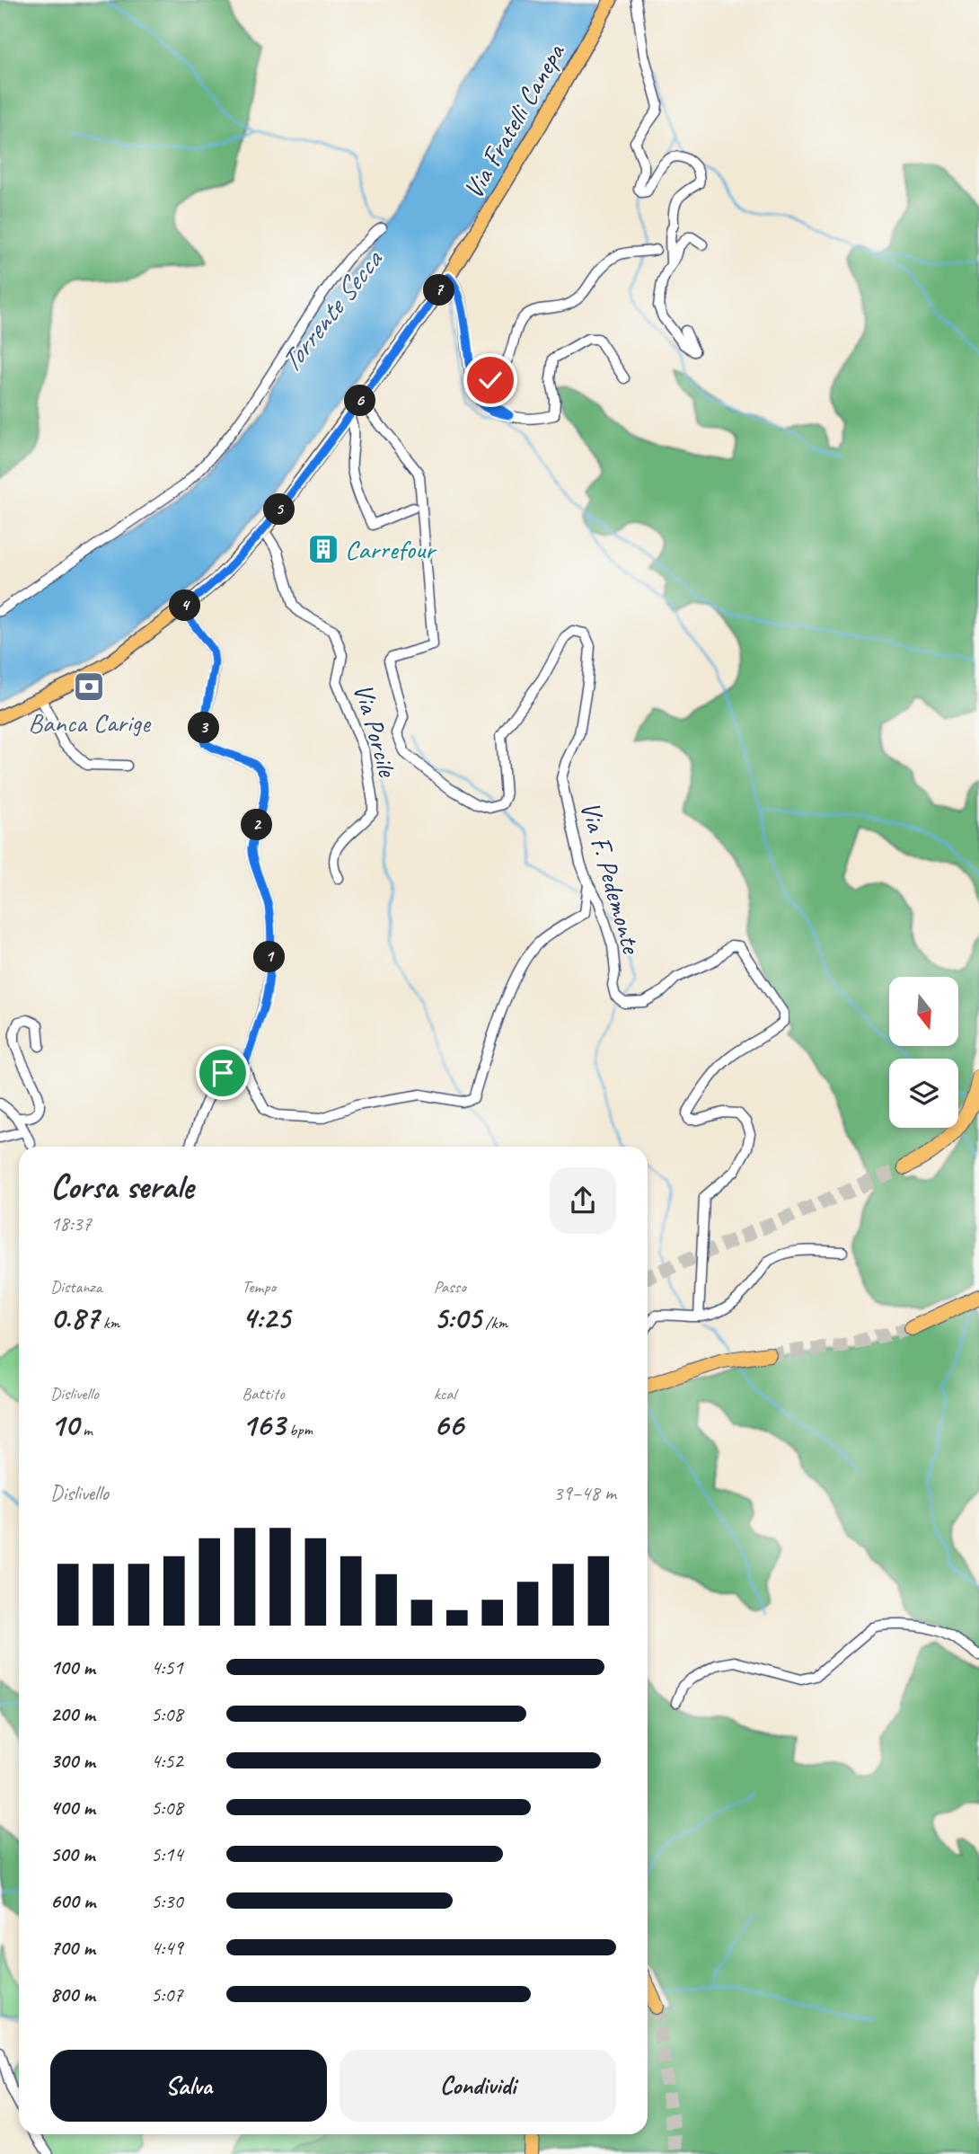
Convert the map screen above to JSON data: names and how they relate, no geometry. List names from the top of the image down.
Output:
{
  "streets": {
    "main road": ["Via Fratelli Canepa"],
    "street": ["Via Porcile", "Via F. Pedemonte"]
  },
  "crossings": [
    ["Via Fratelli Canepa", "Via Porcile"],
    ["Via Fratelli Canepa", "Via F. Pedemonte"]
  ],
  "water": ["Torrente Secca"],
  "places": {
    "building": ["Carrefour"],
    "bank": ["Banca Carige"]
  },
  "north": "bottom",
  "page": {
    "pins": [
      "7",
      "6",
      "5",
      "4",
      "3",
      "2",
      "1"
    ],
    "heading": ["Corsa serale", "18:37"],
    "stats": [
      ["Distanza", "0.87 km"],
      ["Tempo", "4:25"],
      ["Passo", "5:05 /km"],
      ["Dislivello", "10 m"],
      ["Battito", "163 bpm"],
      ["kcal", "66"]
    ],
    "chart": ["Dislivello", "39–48 m"],
    "list": [
      {
        "name": "100 m",
        "note": "4:51"
      },
      {
        "name": "200 m",
        "note": "5:08"
      },
      {
        "name": "300 m",
        "note": "4:52"
      },
      {
        "name": "400 m",
        "note": "5:08"
      },
      {
        "name": "500 m",
        "note": "5:14"
      },
      {
        "name": "600 m",
        "note": "5:30"
      },
      {
        "name": "700 m",
        "note": "4:49"
      },
      {
        "name": "800 m",
        "note": "5:07"
      }
    ],
    "buttons": ["Salva", "Condividi"]
  }
}
